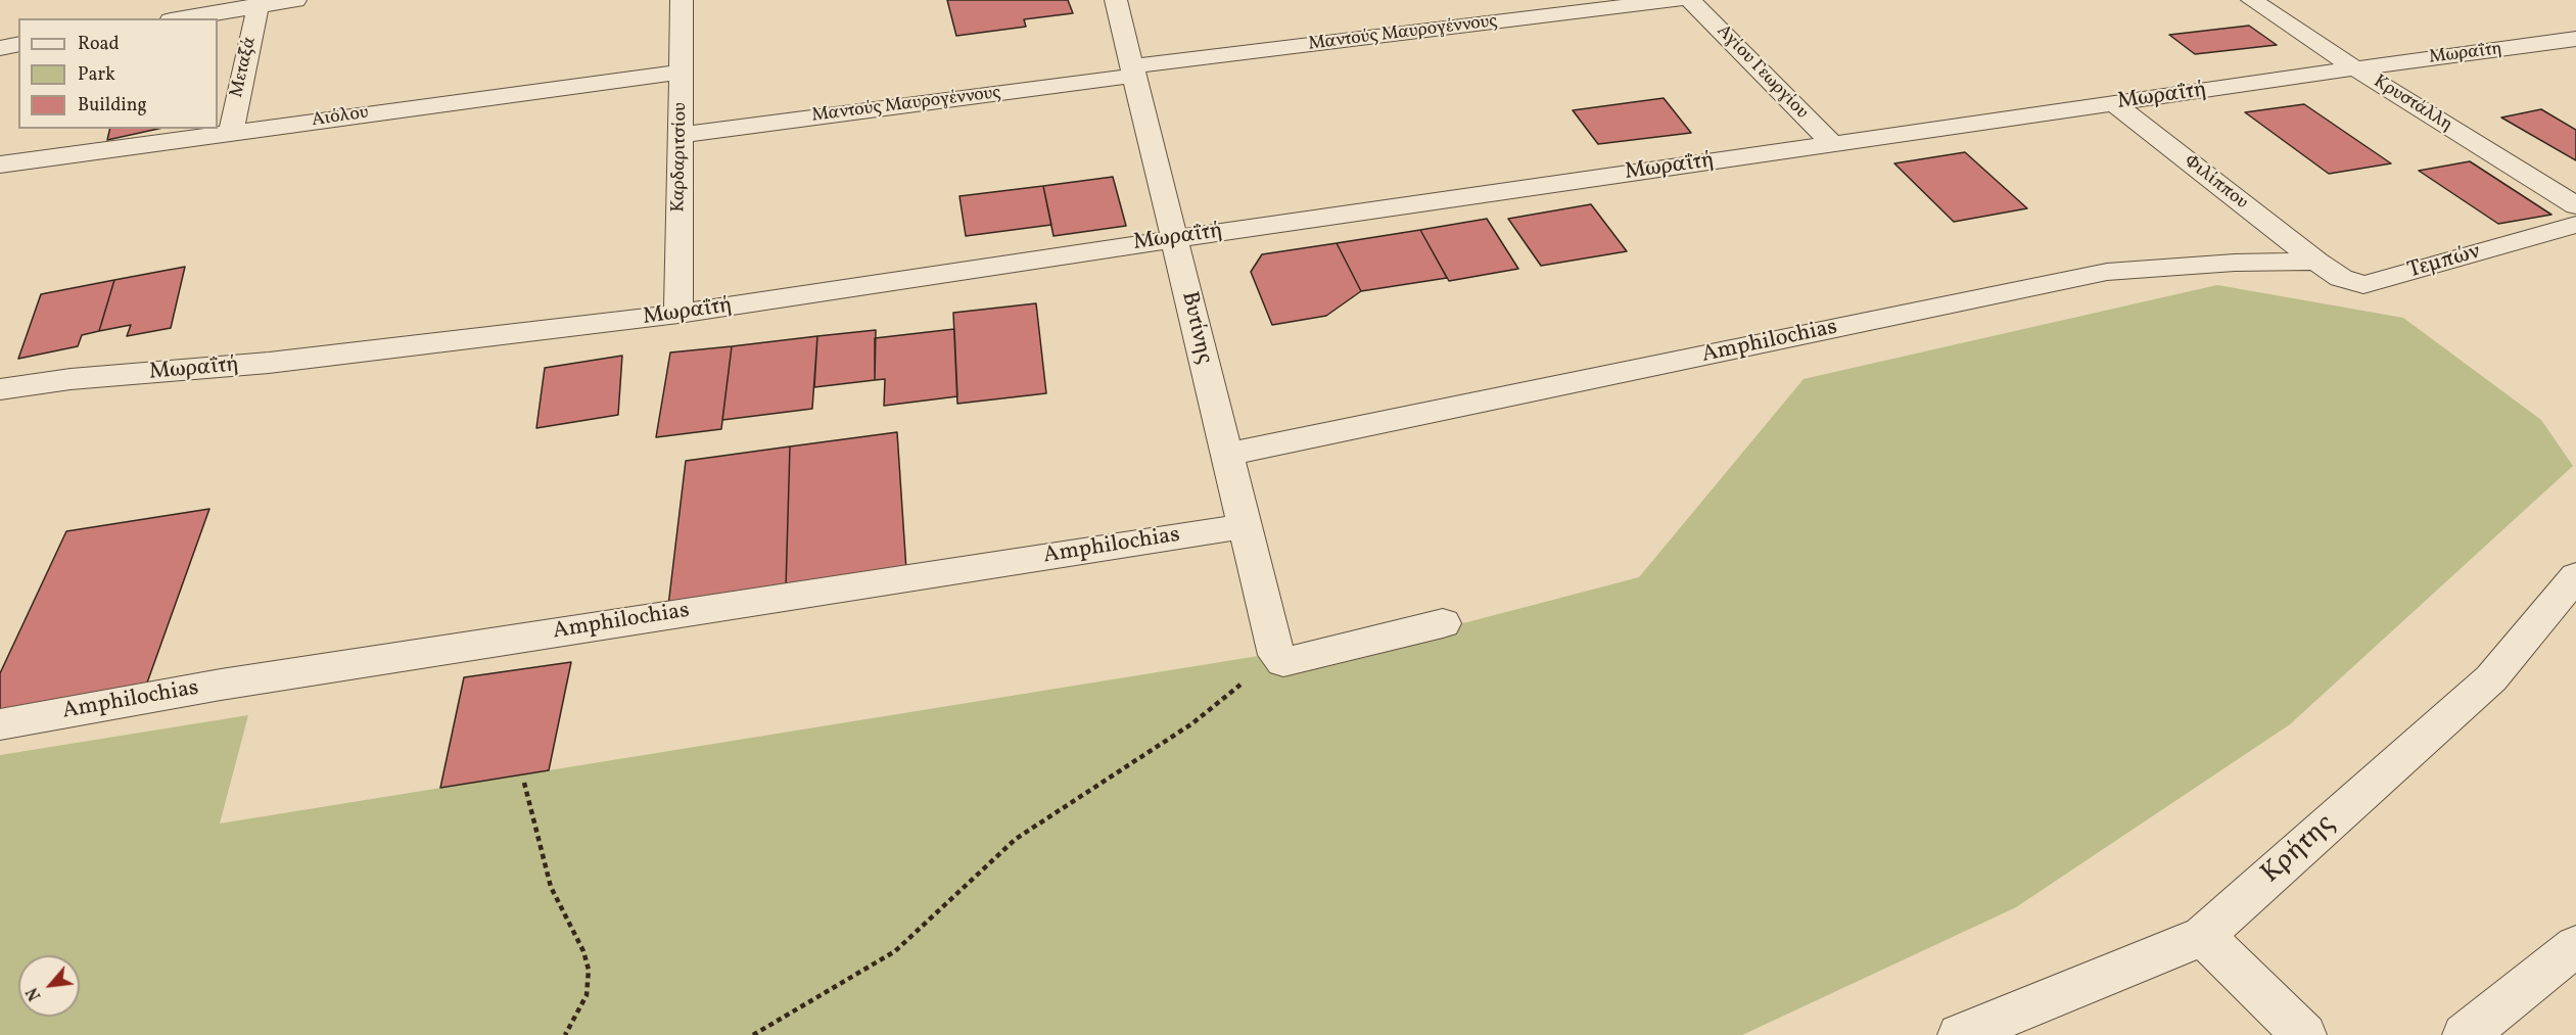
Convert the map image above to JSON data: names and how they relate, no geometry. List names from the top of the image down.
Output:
{
  "streets": {
    "street": [
      "Μαντούς Μαυρογέννους",
      "Μωραΐτη",
      "Μεταξά",
      "Αγίου Γεωργίου",
      "Μωραΐτή",
      "Κρυστάλλη",
      "Αιόλου",
      "Καρδαριτσίου",
      "Φιλίππου",
      "Τεμπών",
      "Βυτίνης",
      "Amphilochias",
      "Κρήτης"
    ]
  },
  "crossings": [
    ["Μαντούς Μαυρογέννους", "Καρδαριτσίου"],
    ["Μαντούς Μαυρογέννους", "Βυτίνης"],
    ["Μωραΐτη", "Μωραΐτή"],
    ["Μωραΐτη", "Κρυστάλλη"],
    ["Μεταξά", "Αιόλου"],
    ["Αγίου Γεωργίου", "Μωραΐτή"],
    ["Μωραΐτή", "Κρυστάλλη"],
    ["Μωραΐτή", "Καρδαριτσίου"],
    ["Μωραΐτή", "Φιλίππου"],
    ["Μωραΐτή", "Βυτίνης"],
    ["Κρυστάλλη", "Τεμπών"],
    ["Αιόλου", "Καρδαριτσίου"],
    ["Φιλίππου", "Τεμπών"],
    ["Φιλίππου", "Amphilochias"],
    ["Τεμπών", "Amphilochias"],
    ["Βυτίνης", "Amphilochias"]
  ],
  "legend": ["Road", "Park", "Building"],
  "north": "bottom left"
}
